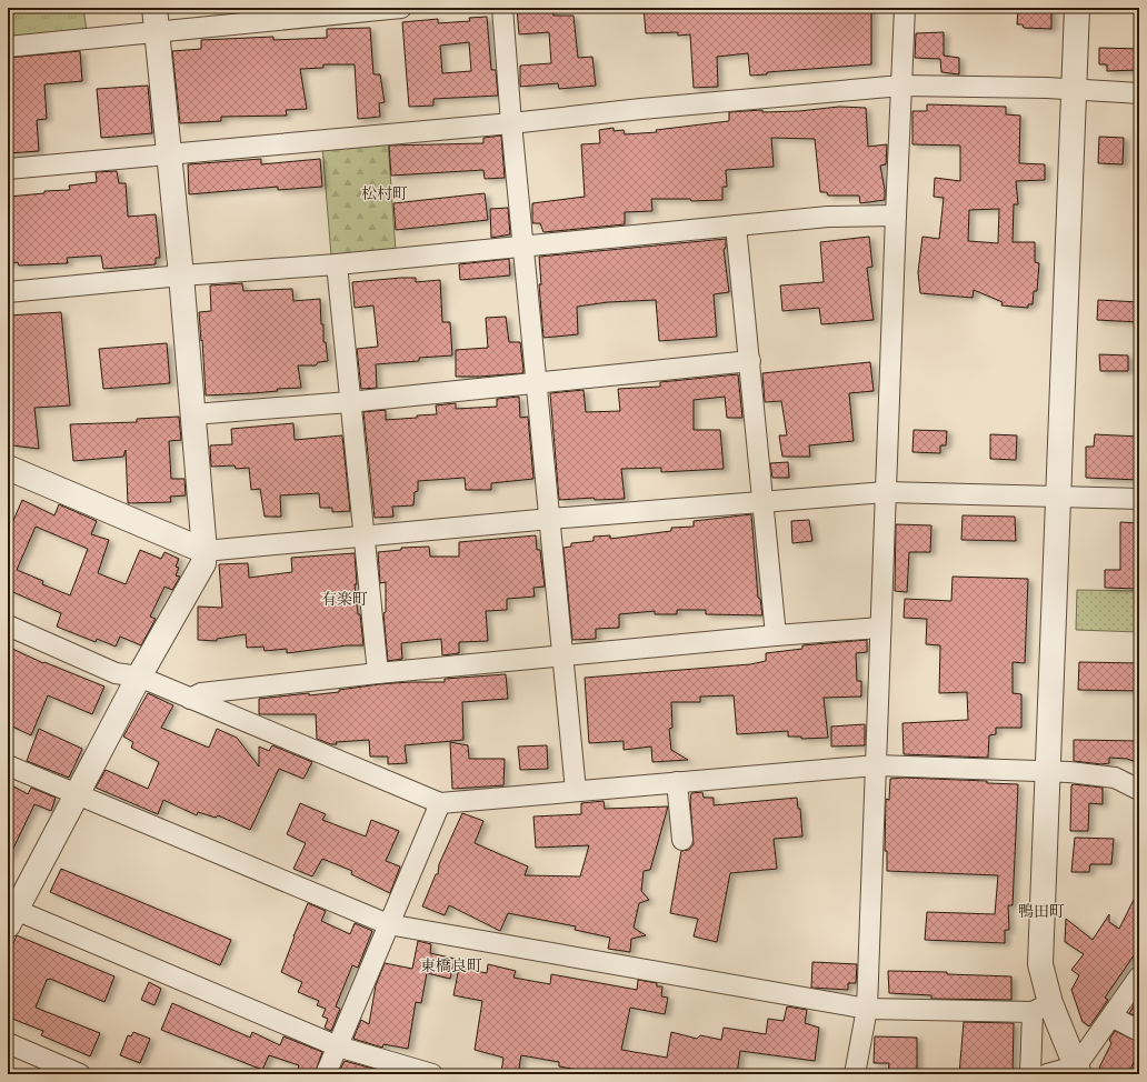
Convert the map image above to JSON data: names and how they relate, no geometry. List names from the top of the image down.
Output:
{
  "districts": [
    "松村町",
    "有楽町",
    "鴨田町",
    "東橋良町"
  ]
}
